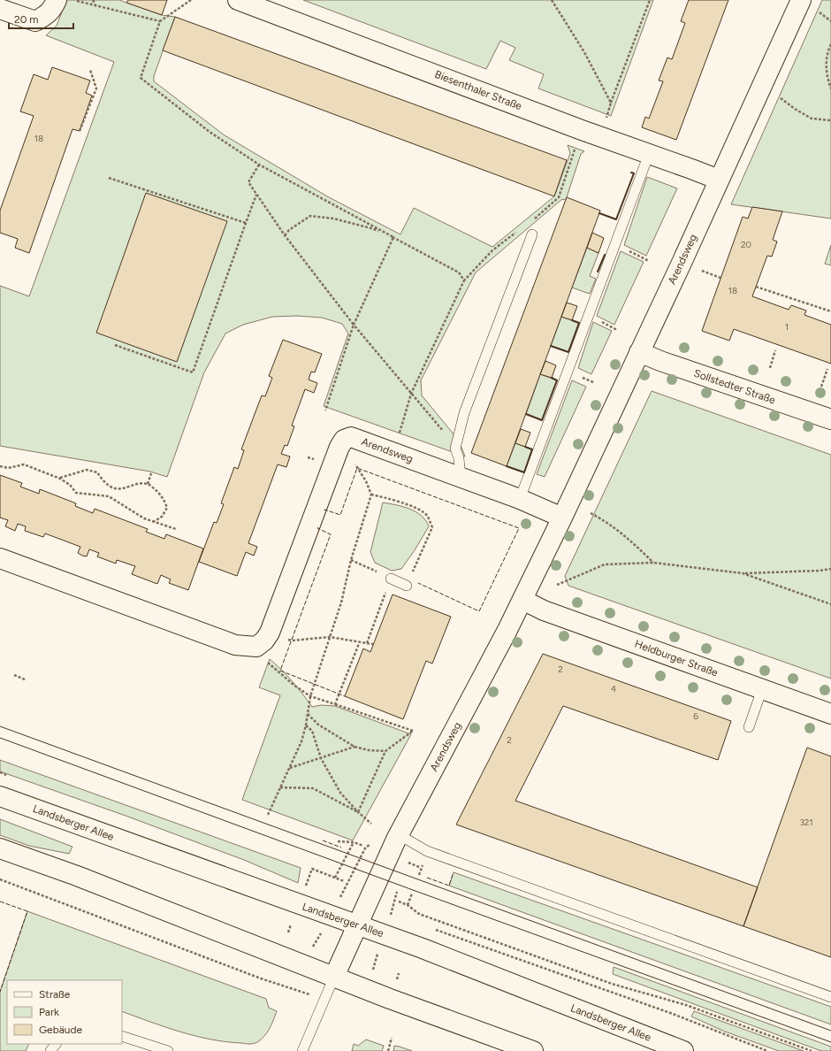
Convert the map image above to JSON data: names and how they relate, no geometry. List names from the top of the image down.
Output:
{
  "streets": {
    "street": [
      "Biesenthaler Straße",
      "Arendsweg",
      "Sollstedter Straße",
      "Heldburger Straße",
      "Landsberger Allee"
    ]
  },
  "crossings": [
    ["Biesenthaler Straße", "Arendsweg"],
    ["Arendsweg", "Sollstedter Straße"],
    ["Arendsweg", "Heldburger Straße"],
    ["Arendsweg", "Landsberger Allee"]
  ],
  "house_numbers": [
    "18",
    "20",
    "18",
    "1",
    "2",
    "4",
    "6",
    "2",
    "321"
  ],
  "legend": ["Straße", "Park", "Gebäude"],
  "scale_bar": "20 m"
}
